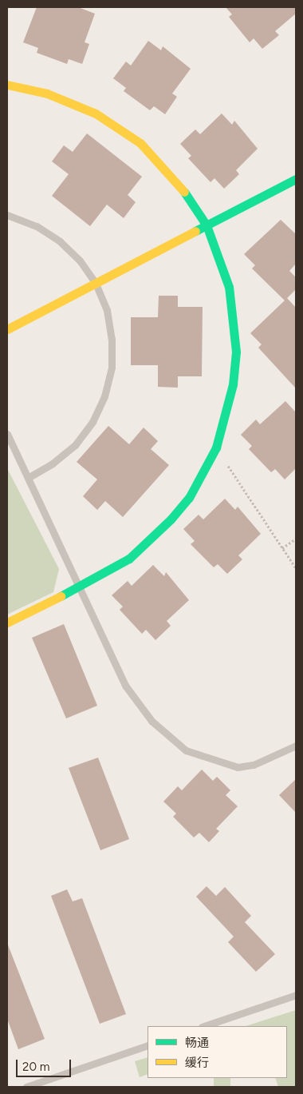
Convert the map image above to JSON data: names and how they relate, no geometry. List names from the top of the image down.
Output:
{
  "legend": ["畅通", "缓行"],
  "scale_bar": "20 m"
}
